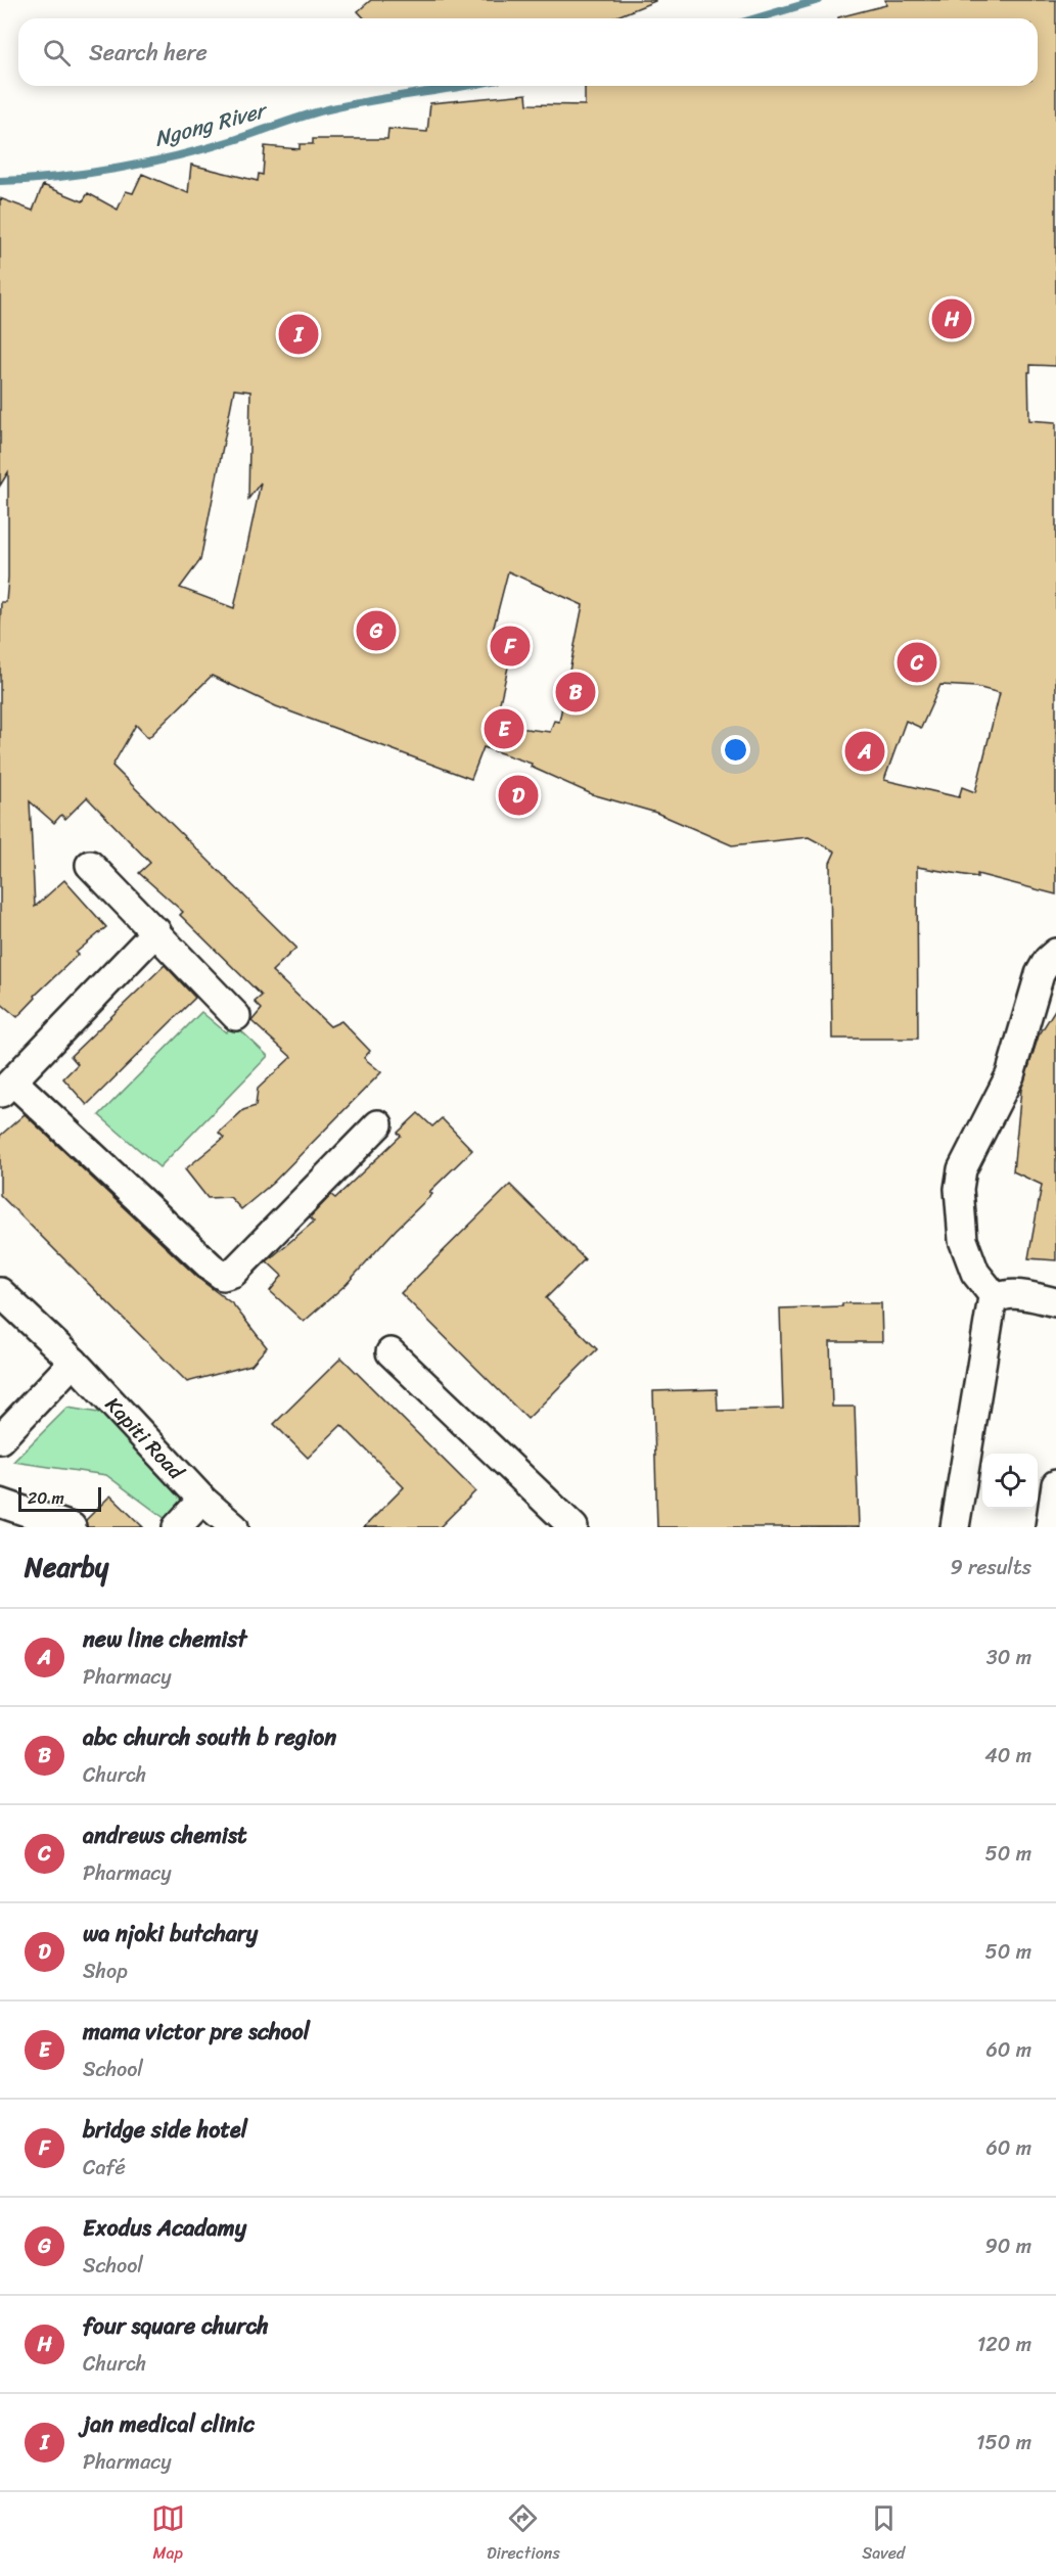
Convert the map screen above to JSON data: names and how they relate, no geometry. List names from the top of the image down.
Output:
{
  "streets": {
    "street": ["Kapiti Road"]
  },
  "water": ["Ngong River"],
  "scale_bar": "20 m",
  "page": {
    "search": "Search here",
    "pins": [
      "H",
      "I",
      "G",
      "F",
      "C",
      "B",
      "E",
      "A",
      "D"
    ],
    "scale": "20 m",
    "heading": ["Nearby", "9 results"],
    "list": [
      {
        "mark": "A",
        "name": "new line chemist",
        "note": "Pharmacy",
        "value": "30 m"
      },
      {
        "mark": "B",
        "name": "abc church south b region",
        "note": "Church",
        "value": "40 m"
      },
      {
        "mark": "C",
        "name": "andrews chemist",
        "note": "Pharmacy",
        "value": "50 m"
      },
      {
        "mark": "D",
        "name": "wa njoki butchary",
        "note": "Shop",
        "value": "50 m"
      },
      {
        "mark": "E",
        "name": "mama victor pre school",
        "note": "School",
        "value": "60 m"
      },
      {
        "mark": "F",
        "name": "bridge side hotel",
        "note": "Café",
        "value": "60 m"
      },
      {
        "mark": "G",
        "name": "Exodus Acadamy",
        "note": "School",
        "value": "90 m"
      },
      {
        "mark": "H",
        "name": "four square church",
        "note": "Church",
        "value": "120 m"
      },
      {
        "mark": "I",
        "name": "jan medical clinic",
        "note": "Pharmacy",
        "value": "150 m"
      }
    ],
    "nav": ["Map", "Directions", "Saved"]
  }
}
